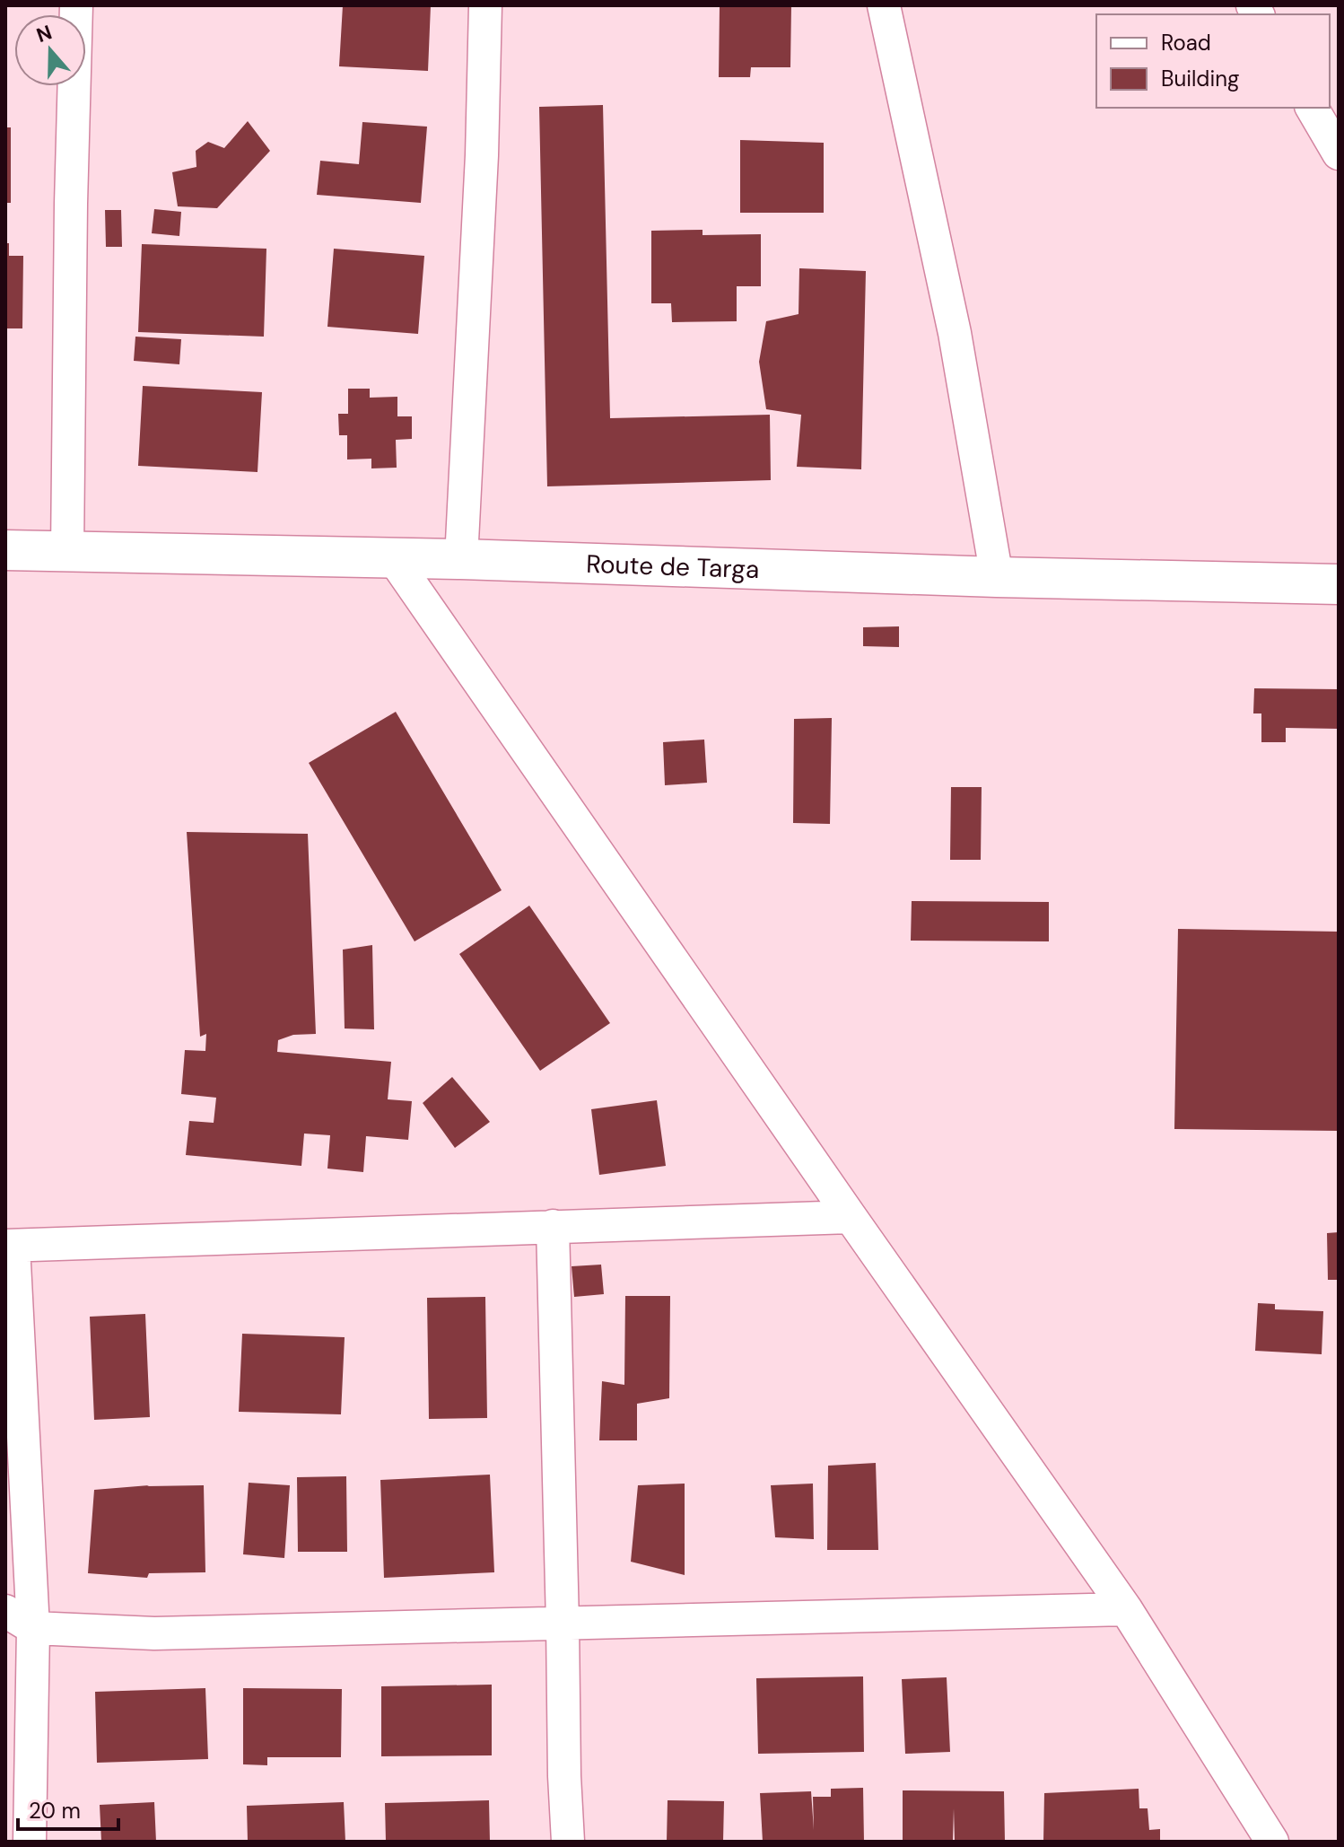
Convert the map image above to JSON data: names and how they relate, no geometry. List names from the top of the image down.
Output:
{
  "streets": {
    "main road": ["Route de Targa"]
  },
  "legend": ["Road", "Building"],
  "scale_bar": "20 m",
  "north": "top"
}
